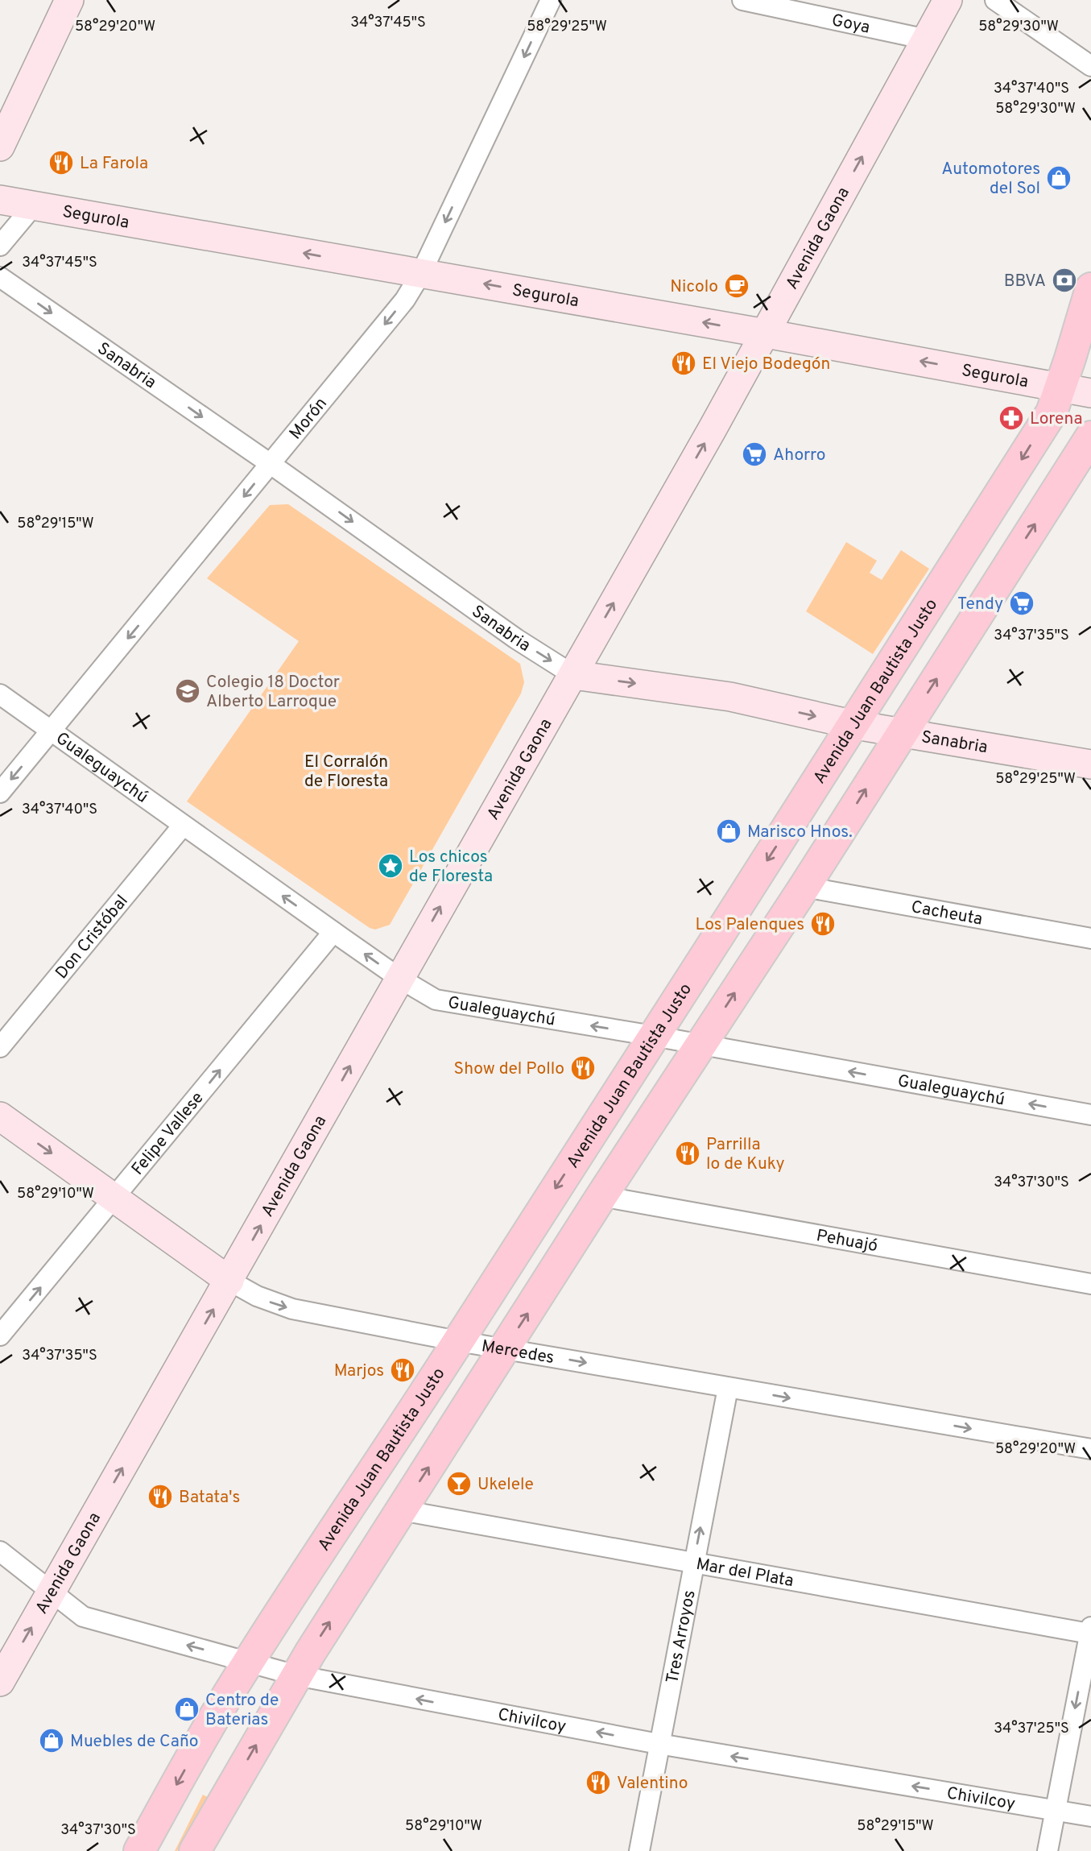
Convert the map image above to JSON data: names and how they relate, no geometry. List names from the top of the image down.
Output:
{
  "streets": {
    "main road": ["Avenida Juan Bautista Justo"],
    "street": [
      "Goya",
      "Segurola",
      "Avenida Gaona",
      "Sanabria",
      "Morón",
      "Gualeguaychú",
      "Cacheuta",
      "Don Cristóbal",
      "Felipe Vallese",
      "Pehuajó",
      "Mercedes",
      "Mar del Plata",
      "Tres Arroyos",
      "Chivilcoy"
    ]
  },
  "crossings": [
    ["Goya", "Avenida Gaona"],
    ["Segurola", "Avenida Gaona"],
    ["Segurola", "Morón"],
    ["Segurola", "Avenida Juan Bautista Justo"],
    ["Avenida Gaona", "Sanabria"],
    ["Avenida Gaona", "Gualeguaychú"],
    ["Avenida Gaona", "Mercedes"],
    ["Avenida Gaona", "Chivilcoy"],
    ["Sanabria", "Morón"],
    ["Sanabria", "Avenida Juan Bautista Justo"],
    ["Morón", "Gualeguaychú"],
    ["Avenida Juan Bautista Justo", "Gualeguaychú"],
    ["Avenida Juan Bautista Justo", "Mercedes"],
    ["Avenida Juan Bautista Justo", "Chivilcoy"],
    ["Gualeguaychú", "Don Cristóbal"],
    ["Gualeguaychú", "Felipe Vallese"],
    ["Felipe Vallese", "Mercedes"],
    ["Mercedes", "Tres Arroyos"],
    ["Mar del Plata", "Tres Arroyos"],
    ["Tres Arroyos", "Chivilcoy"]
  ],
  "one_way": [
    "Segurola",
    "Avenida Gaona",
    "Sanabria",
    "Morón",
    "Gualeguaychú",
    "Felipe Vallese",
    "Mercedes",
    "Tres Arroyos",
    "Chivilcoy"
  ],
  "parks": ["El Corralón de Floresta"],
  "places": {
    "restaurant": [
      "La Farola",
      "El Viejo Bodegón",
      "Los Palenques",
      "Show del Pollo",
      "Parrilla lo de Kuky",
      "Marjos",
      "Batata's",
      "Valentino"
    ],
    "shop": [
      "Automotores del Sol",
      "Marisco Hnos.",
      "Centro de Baterias",
      "Muebles de Caño"
    ],
    "bank": ["BBVA"],
    "cafe": ["Nicolo"],
    "pharmacy": ["Lorena"],
    "supermarket": ["Ahorro", "Tendy"],
    "school or university": ["Colegio 18 Doctor Alberto Larroque"],
    "place": ["Los chicos de Floresta"],
    "bar": ["Ukelele"]
  },
  "coordinates": [
    "34°37'45\"S",
    "58°29'20\"W",
    "58°29'25\"W",
    "58°29'30\"W",
    "34°37'40\"S",
    "58°29'15\"W",
    "34°37'35\"S",
    "34°37'30\"S",
    "58°29'10\"W",
    "34°37'25\"S"
  ]
}
